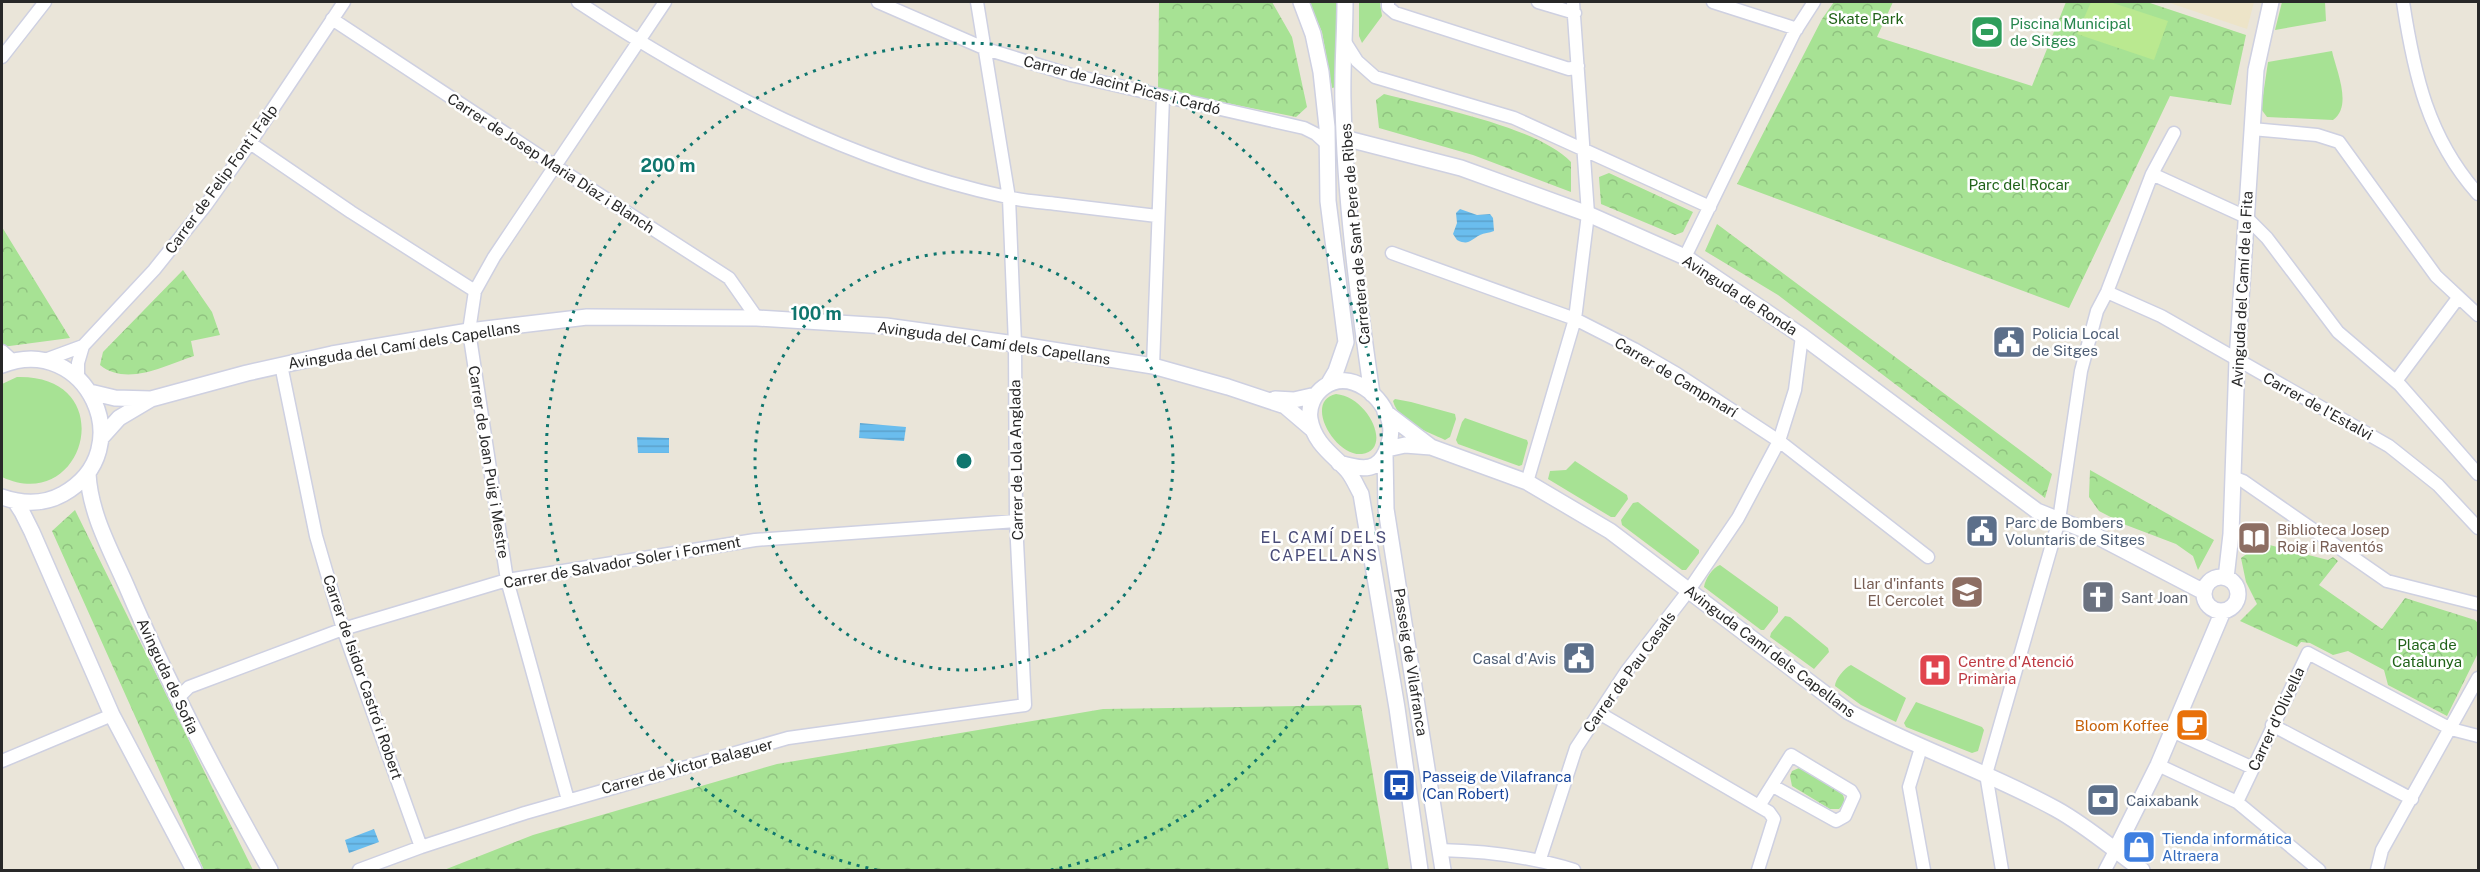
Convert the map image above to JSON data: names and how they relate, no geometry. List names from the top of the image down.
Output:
{
  "streets": {
    "street": [
      "Carrer de Jacint Picas i Cardó",
      "Carrer de Josep Maria Díaz i Blanch",
      "Carrer de Felip Font i Falp",
      "Carretera de Sant Pere de Ribes",
      "Avinguda del Camí de la Fita",
      "Avinguda de Ronda",
      "Avinguda del Camí dels Capellans",
      "Carrer de Campmarí",
      "Carrer de l'Estalvi",
      "Carrer de Lola Anglada",
      "Carrer de Joan Puig i Mestre",
      "Carrer de Salvador Soler i Forment",
      "Avinguda Camí dels Capellans",
      "Passeig de Vilafranca",
      "Carrer de Pau Casals",
      "Avinguda de Sofia",
      "Carrer de Isidor Castró i Robert",
      "Carrer d'Olivella",
      "Carrer de Víctor Balaguer"
    ]
  },
  "crossings": [
    ["Carrer de Jacint Picas i Cardó", "Carretera de Sant Pere de Ribes"],
    ["Carrer de Jacint Picas i Cardó", "Carrer de Lola Anglada"],
    ["Carrer de Josep Maria Díaz i Blanch", "Carrer de Felip Font i Falp"],
    ["Carrer de Josep Maria Díaz i Blanch", "Avinguda del Camí dels Capellans"],
    ["Carretera de Sant Pere de Ribes", "Avinguda de Ronda"],
    ["Carretera de Sant Pere de Ribes", "Avinguda del Camí dels Capellans"],
    ["Carretera de Sant Pere de Ribes", "Avinguda Camí dels Capellans"],
    ["Carretera de Sant Pere de Ribes", "Passeig de Vilafranca"],
    ["Avinguda del Camí de la Fita", "Avinguda de Ronda"],
    ["Avinguda del Camí de la Fita", "Carrer de l'Estalvi"],
    ["Avinguda de Ronda", "Carrer de Pau Casals"],
    ["Avinguda del Camí dels Capellans", "Carrer de Lola Anglada"],
    ["Avinguda del Camí dels Capellans", "Carrer de Joan Puig i Mestre"],
    ["Avinguda del Camí dels Capellans", "Avinguda Camí dels Capellans"],
    ["Avinguda del Camí dels Capellans", "Passeig de Vilafranca"],
    ["Avinguda del Camí dels Capellans", "Carrer de Isidor Castró i Robert"],
    ["Carrer de Campmarí", "Carrer de Pau Casals"],
    ["Carrer de Lola Anglada", "Carrer de Salvador Soler i Forment"],
    ["Carrer de Lola Anglada", "Carrer de Víctor Balaguer"],
    ["Carrer de Joan Puig i Mestre", "Carrer de Salvador Soler i Forment"],
    ["Carrer de Joan Puig i Mestre", "Carrer de Víctor Balaguer"],
    ["Carrer de Salvador Soler i Forment", "Avinguda de Sofia"],
    ["Carrer de Salvador Soler i Forment", "Carrer de Isidor Castró i Robert"],
    ["Avinguda Camí dels Capellans", "Passeig de Vilafranca"],
    ["Avinguda Camí dels Capellans", "Carrer de Pau Casals"],
    ["Carrer de Isidor Castró i Robert", "Carrer de Víctor Balaguer"]
  ],
  "districts": ["EL CAMÍ DELS CAPELLANS"],
  "parks": ["Skate Park", "Parc del Rocar", "Plaça de Catalunya"],
  "places": {
    "sports": ["Piscina Municipal de Sitges"],
    "public building": ["Policia Local de Sitges", "Parc de Bombers Voluntaris de Sitges", "Casal d'Avis"],
    "library": ["Biblioteca Josep Roig i Raventós"],
    "school or university": ["Llar d'infants El Cercolet"],
    "church": ["Sant Joan"],
    "hospital": ["Centre d'Atenció Primària"],
    "cafe": ["Bloom Koffee"],
    "bus stop": ["Passeig de Vilafranca (Can Robert)"],
    "bank": ["Caixabank"],
    "shop": ["Tienda informática Altraera"]
  },
  "rings": ["200 m", "100 m"]
}
